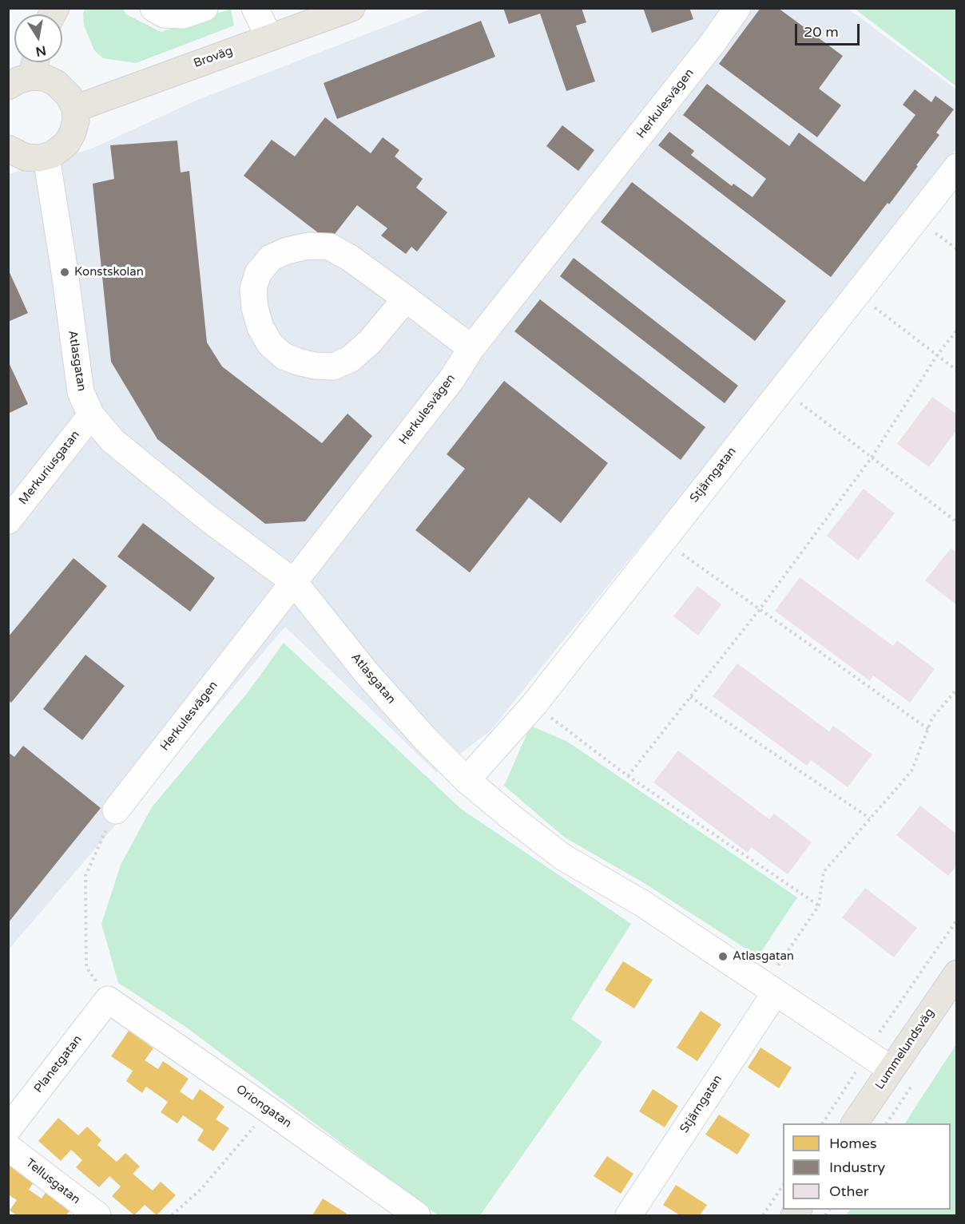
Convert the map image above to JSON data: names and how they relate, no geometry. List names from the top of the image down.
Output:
{
  "streets": {
    "main road": ["Broväg", "Lummelundsväg"],
    "street": [
      "Herkulesvägen",
      "Atlasgatan",
      "Merkuriusgatan",
      "Stjärngatan",
      "Planetgatan",
      "Oriongatan",
      "Tellusgatan"
    ]
  },
  "crossings": [
    ["Herkulesvägen", "Atlasgatan"],
    ["Atlasgatan", "Merkuriusgatan"],
    ["Atlasgatan", "Stjärngatan"],
    ["Atlasgatan", "Lummelundsväg"],
    ["Planetgatan", "Oriongatan"]
  ],
  "places": ["Konstskolan", "Atlasgatan"],
  "legend": ["Homes", "Industry", "Other"],
  "scale_bar": "20 m",
  "north": "bottom"
}
